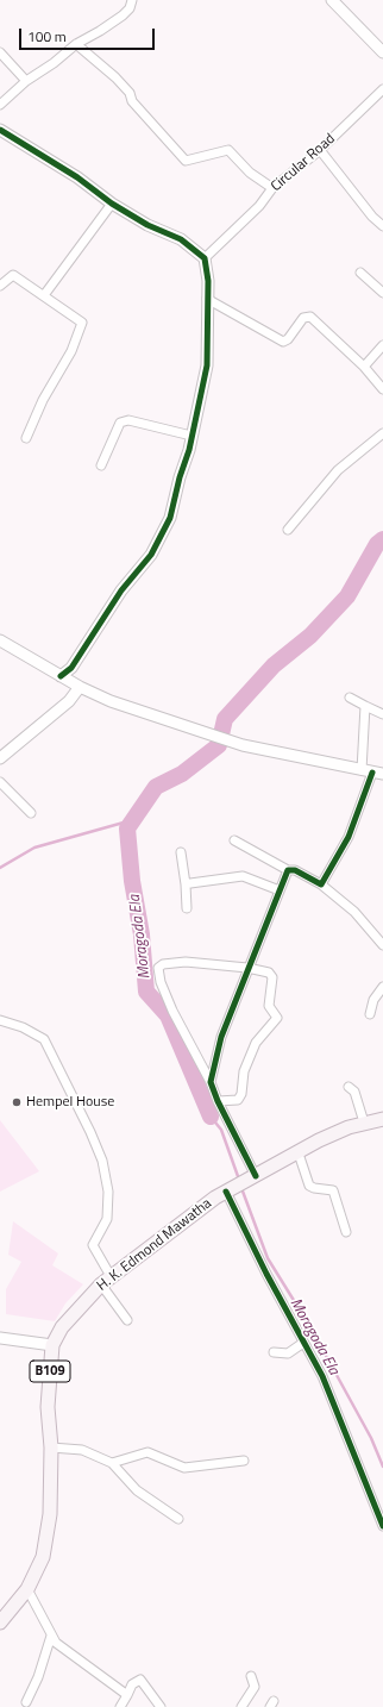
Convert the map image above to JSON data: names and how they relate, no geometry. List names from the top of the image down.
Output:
{
  "streets": {
    "main road": ["H. K. Edmond Mawatha", "B109"],
    "street": ["Circular Road"]
  },
  "water": ["Moragoda Ela"],
  "places": ["Hempel House"],
  "scale_bar": "100 m"
}
